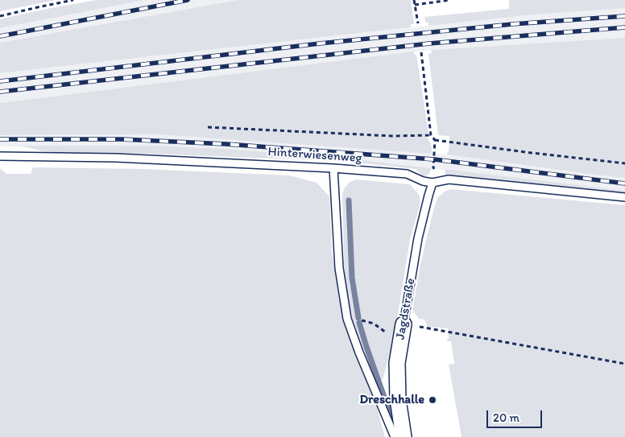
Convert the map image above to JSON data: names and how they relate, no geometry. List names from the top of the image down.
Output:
{
  "streets": {
    "street": ["Jagdstraße"],
    "lane": ["Hinterwiesenweg"]
  },
  "crossings": [
    ["Hinterwiesenweg", "Jagdstraße"]
  ],
  "places": ["Dreschhalle"],
  "scale_bar": "20 m"
}
